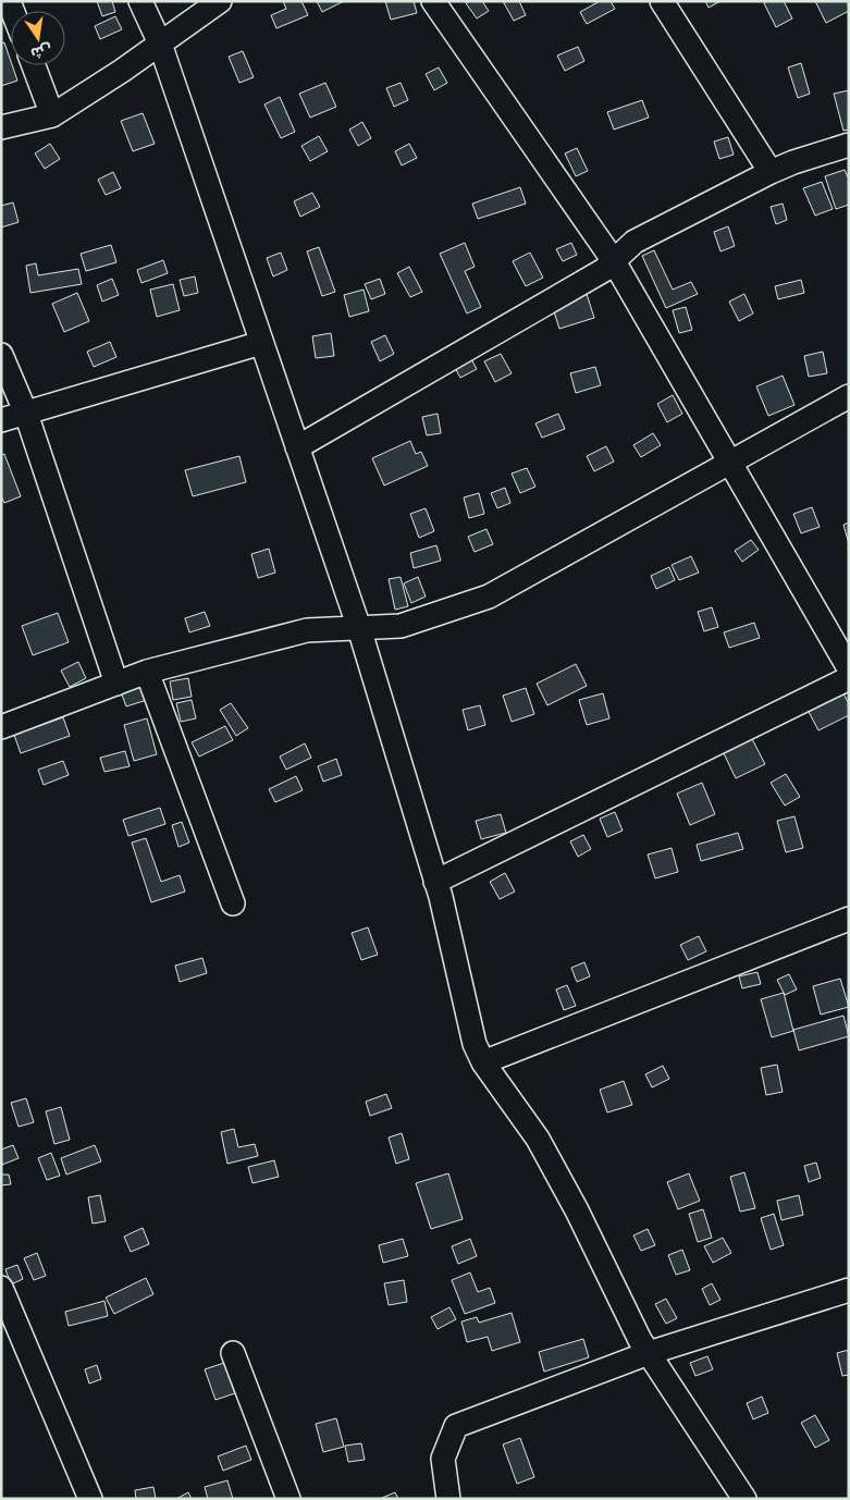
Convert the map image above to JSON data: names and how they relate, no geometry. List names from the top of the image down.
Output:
{
  "north": "bottom"
}
